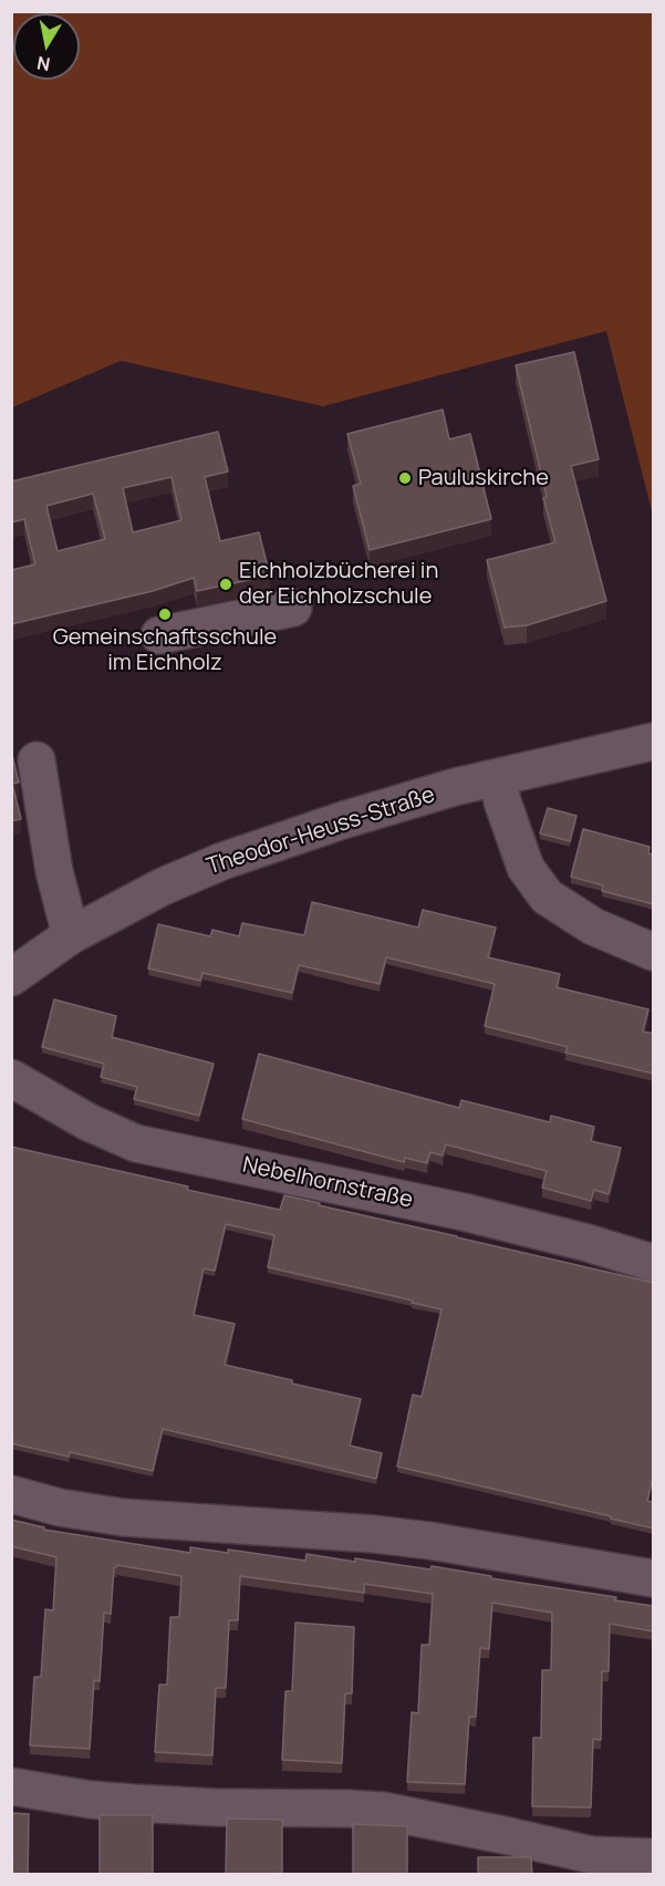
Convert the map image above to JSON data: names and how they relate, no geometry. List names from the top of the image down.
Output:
{
  "streets": {
    "street": ["Theodor-Heuss-Straße", "Nebelhornstraße"]
  },
  "places": ["Pauluskirche", "Eichholzbücherei in der Eichholzschule", "Gemeinschaftsschule im Eichholz"],
  "north": "bottom"
}
